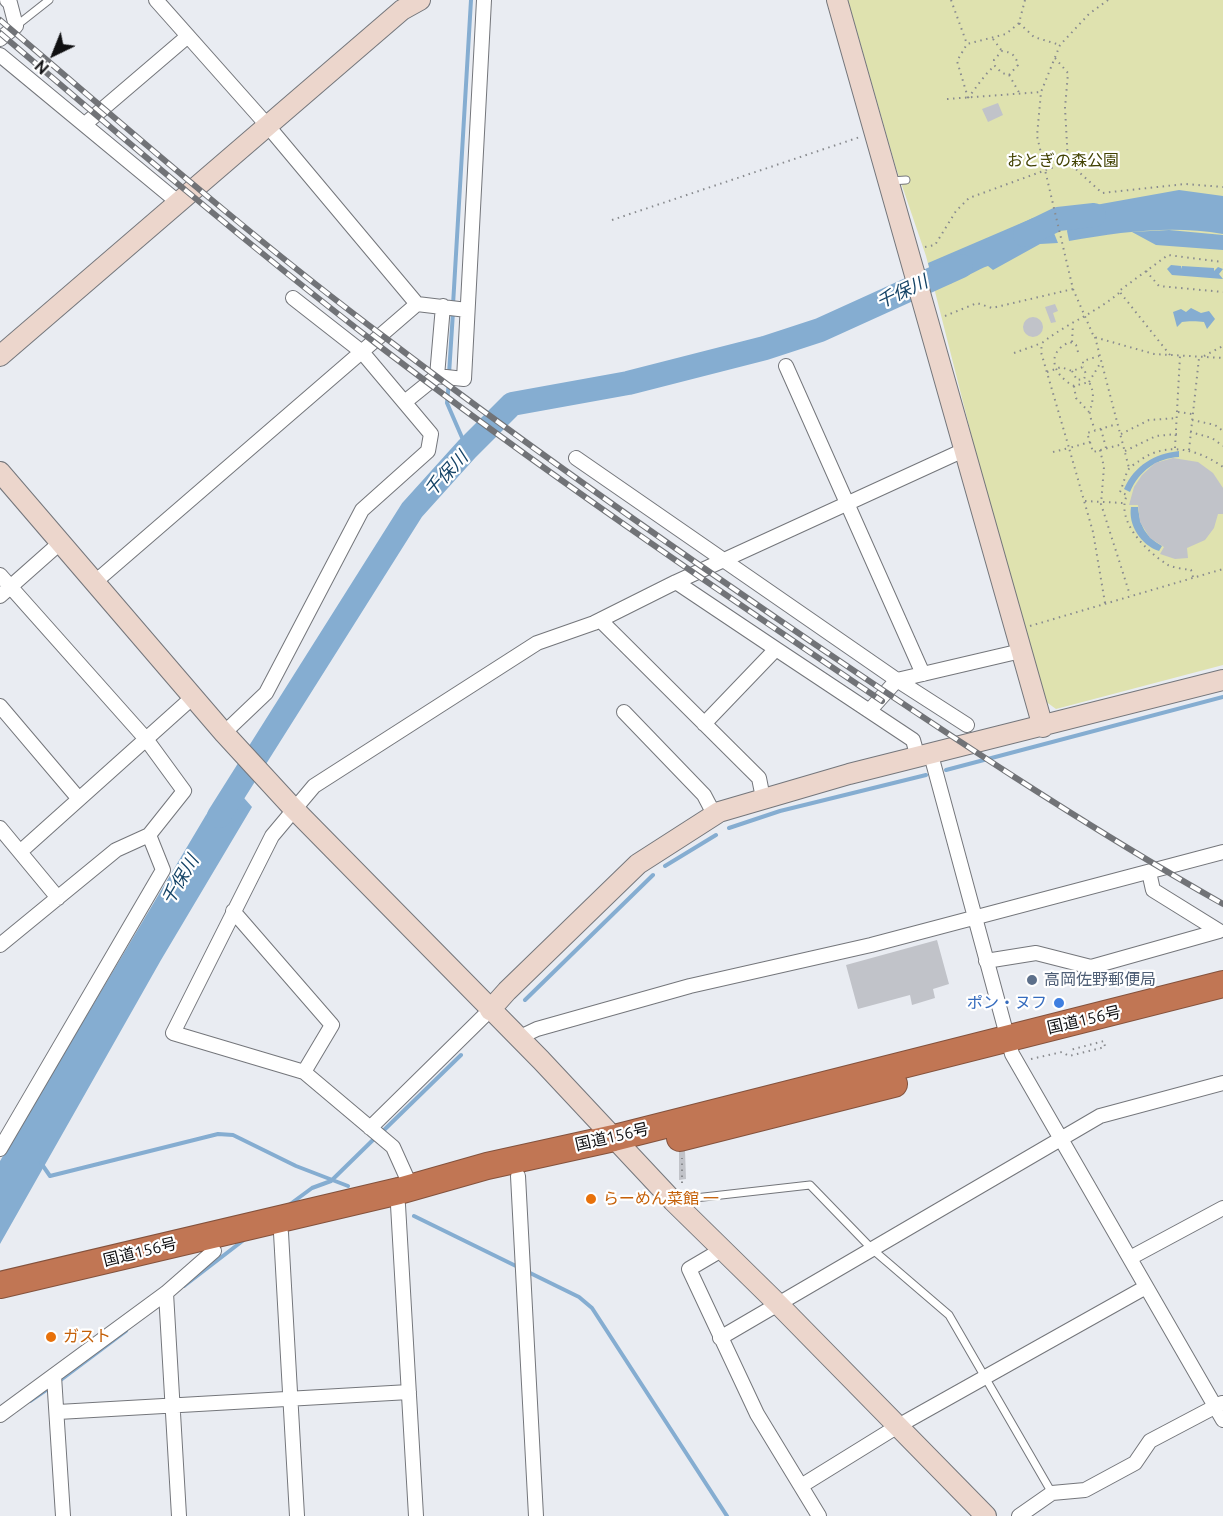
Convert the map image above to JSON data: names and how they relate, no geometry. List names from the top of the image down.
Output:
{
  "streets": {
    "highway": ["国道156号"]
  },
  "water": ["千保川"],
  "parks": ["おとぎの森公園"],
  "places": [
    "高岡佐野郵便局",
    "ポン・ヌフ",
    "らーめん菜館 一",
    "ガスト"
  ],
  "north": "bottom left"
}
